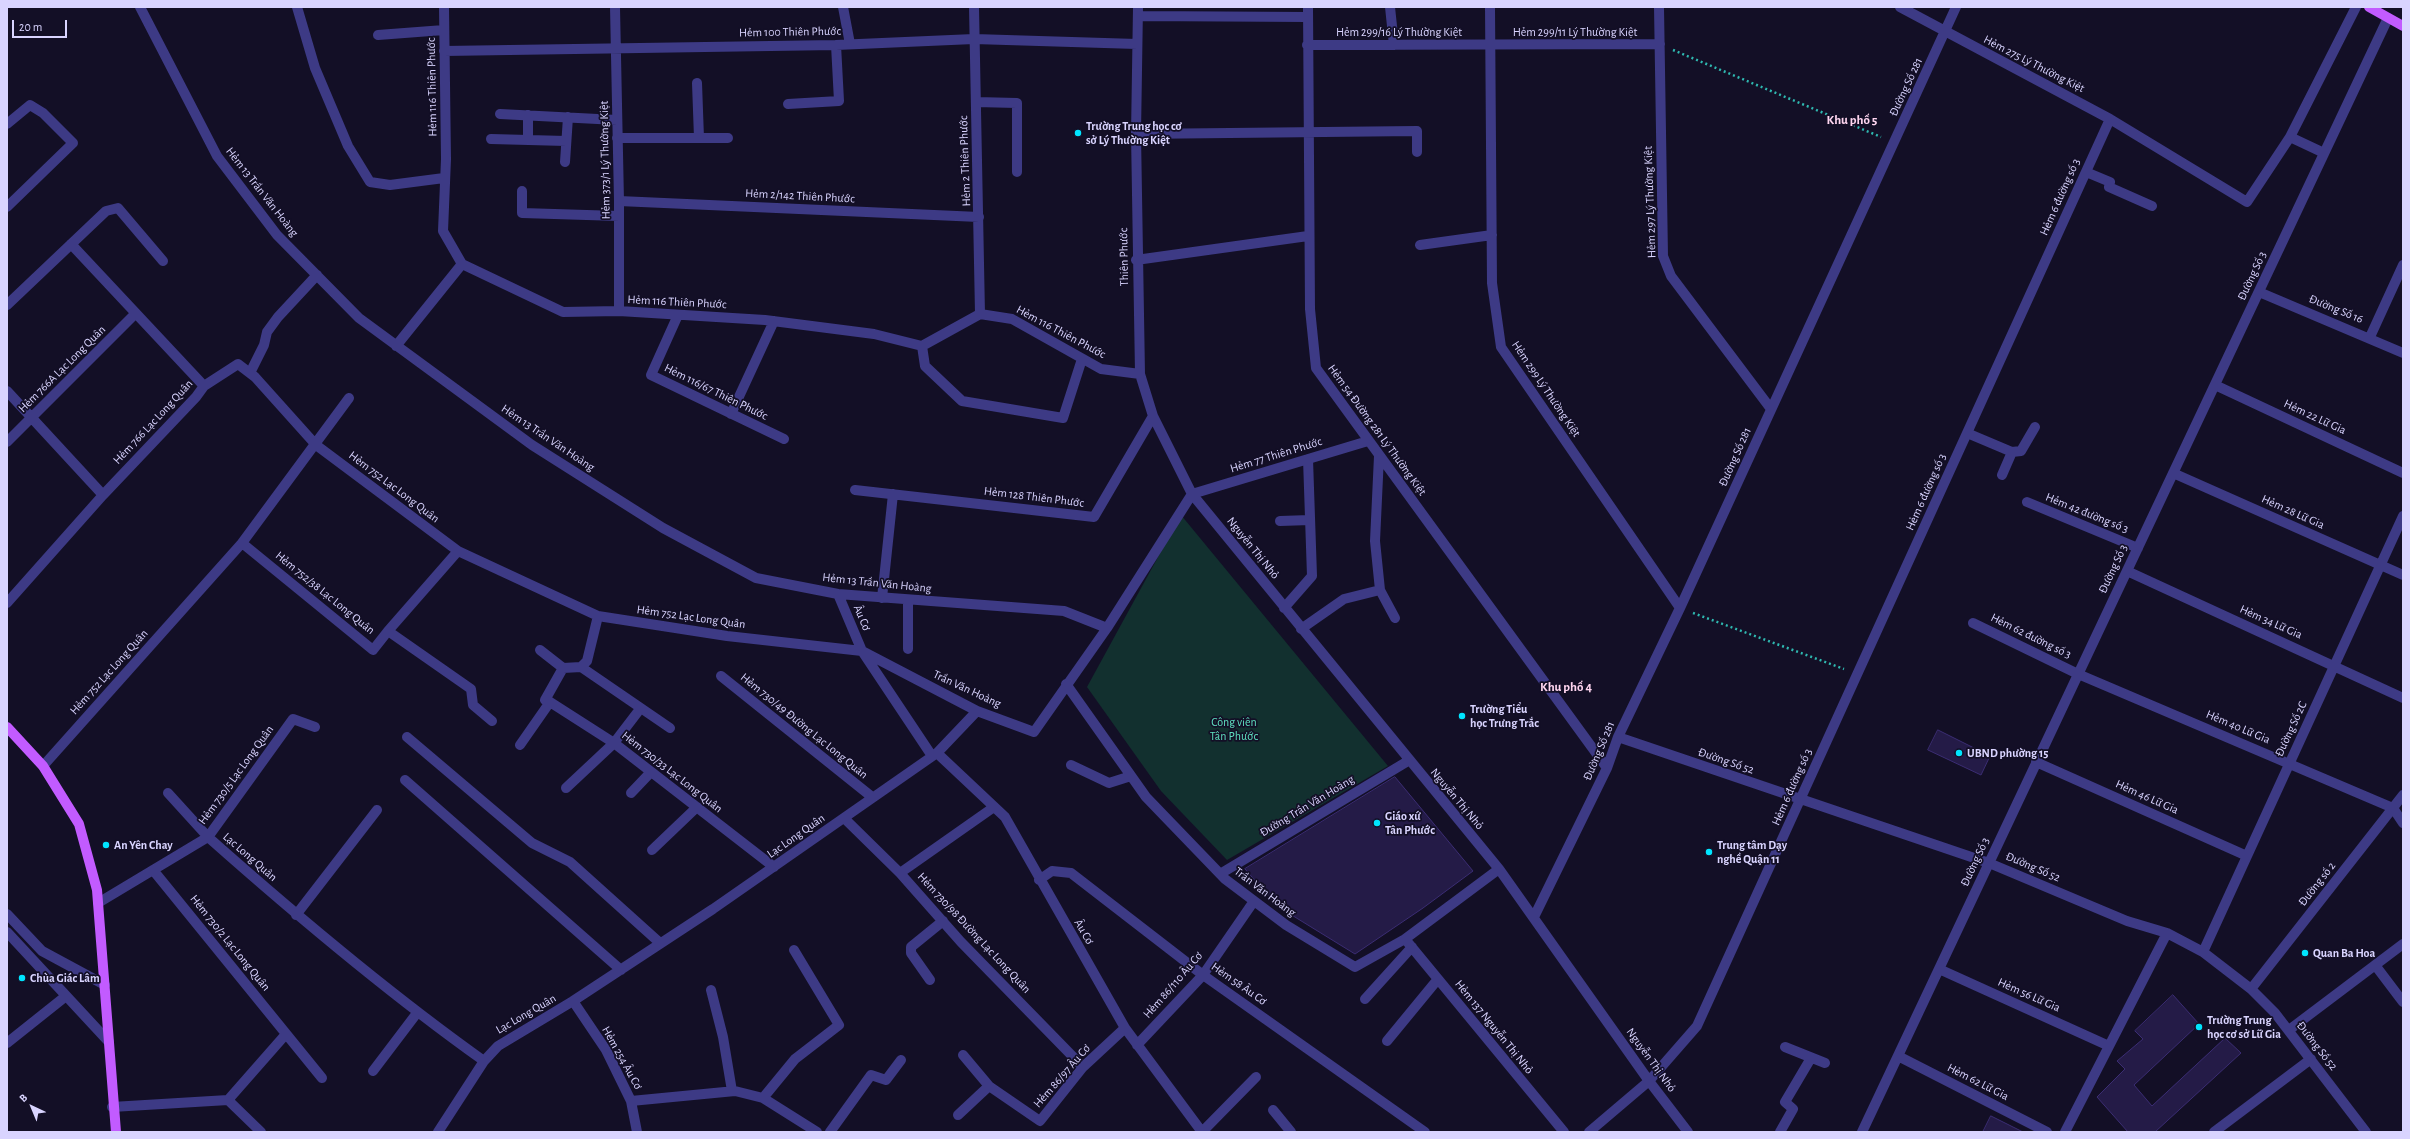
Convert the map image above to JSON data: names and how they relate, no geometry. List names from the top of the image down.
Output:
{
  "streets": {
    "street": [
      "Hẻm 100 Thiên Phước",
      "Hẻm 299/16 Lý Thường Kiệt",
      "Hẻm 299/11 Lý Thường Kiệt",
      "Hẻm 275 Lý Thường Kiệt",
      "Hẻm 116 Thiên Phước",
      "Đường Số 281",
      "Hẻm 373/1 Lý Thường Kiệt",
      "Hẻm 2 Thiên Phước",
      "Hẻm 13 Trần Văn Hoàng",
      "Hẻm 2/142 Thiên Phước",
      "Hẻm 6 đường số 3",
      "Hẻm 297 Lý Thường Kiệt",
      "Thiên Phước",
      "Đường Số 3",
      "Đường Số 16",
      "Hẻm 766A Lạc Long Quân",
      "Hẻm 299 Lý Thường Kiệt",
      "Hẻm 116/67 Thiên Phước",
      "Hẻm 22 Lữ Gia",
      "Hẻm 766 Lạc Long Quân",
      "Hẻm 54 Đường 281 Lý Thường Kiệt",
      "Hẻm 77 Thiên Phước",
      "Hẻm 752 Lạc Long Quân",
      "Hẻm 128 Thiên Phước",
      "Hẻm 28 Lữ Gia",
      "Hẻm 42 đường số 3",
      "Nguyễn Thị Nhỏ",
      "Hẻm 752/38 Lạc Long Quân",
      "Âu Cơ",
      "Hẻm 34 Lữ Gia",
      "Hẻm 62 đường số 3",
      "Trần Văn Hoàng",
      "Hẻm 730/49 Đường Lạc Long Quân",
      "Hẻm 40 Lữ Gia",
      "Đường Số 2C",
      "Đường Số 52",
      "Hẻm 730/33 Lạc Long Quân",
      "Hẻm 730/5 Lạc Long Quân",
      "Hẻm 46 Lữ Gia",
      "Đường Trần Văn Hoàng",
      "Lạc Long Quân",
      "Đường số 2",
      "Hẻm 730/98 Đường Lạc Long Quân",
      "Hẻm 730/2 Lạc Long Quân",
      "Hẻm 58 Âu Cơ",
      "Hẻm 86/110 Âu Cơ",
      "Hẻm 56 Lữ Gia",
      "Hẻm 137 Nguyễn Thị Nhỏ",
      "Hẻm 254 Âu Cơ",
      "Hẻm 86/97 Âu Cơ",
      "Hẻm 62 Lữ Gia"
    ]
  },
  "crossings": [
    ["Hẻm 100 Thiên Phước", "Hẻm 116 Thiên Phước"],
    ["Hẻm 100 Thiên Phước", "Hẻm 373/1 Lý Thường Kiệt"],
    ["Hẻm 100 Thiên Phước", "Hẻm 2 Thiên Phước"],
    ["Hẻm 100 Thiên Phước", "Thiên Phước"],
    ["Hẻm 299/16 Lý Thường Kiệt", "Hẻm 299/11 Lý Thường Kiệt"],
    ["Hẻm 299/16 Lý Thường Kiệt", "Hẻm 299 Lý Thường Kiệt"],
    ["Hẻm 299/16 Lý Thường Kiệt", "Hẻm 54 Đường 281 Lý Thường Kiệt"],
    ["Hẻm 299/11 Lý Thường Kiệt", "Hẻm 297 Lý Thường Kiệt"],
    ["Hẻm 299/11 Lý Thường Kiệt", "Hẻm 299 Lý Thường Kiệt"],
    ["Hẻm 275 Lý Thường Kiệt", "Đường Số 281"],
    ["Hẻm 275 Lý Thường Kiệt", "Hẻm 6 đường số 3"],
    ["Hẻm 116 Thiên Phước", "Hẻm 373/1 Lý Thường Kiệt"],
    ["Hẻm 116 Thiên Phước", "Hẻm 2 Thiên Phước"],
    ["Hẻm 116 Thiên Phước", "Thiên Phước"],
    ["Hẻm 116 Thiên Phước", "Hẻm 116/67 Thiên Phước"],
    ["Đường Số 281", "Hẻm 297 Lý Thường Kiệt"],
    ["Đường Số 281", "Hẻm 299 Lý Thường Kiệt"],
    ["Đường Số 281", "Hẻm 54 Đường 281 Lý Thường Kiệt"],
    ["Đường Số 281", "Nguyễn Thị Nhỏ"],
    ["Đường Số 281", "Đường Số 52"],
    ["Hẻm 373/1 Lý Thường Kiệt", "Hẻm 2/142 Thiên Phước"],
    ["Hẻm 2 Thiên Phước", "Hẻm 2/142 Thiên Phước"],
    ["Hẻm 13 Trần Văn Hoàng", "Âu Cơ"],
    ["Hẻm 13 Trần Văn Hoàng", "Trần Văn Hoàng"],
    ["Hẻm 6 đường số 3", "Nguyễn Thị Nhỏ"],
    ["Hẻm 6 đường số 3", "Đường Số 52"],
    ["Thiên Phước", "Hẻm 77 Thiên Phước"],
    ["Thiên Phước", "Hẻm 128 Thiên Phước"],
    ["Thiên Phước", "Nguyễn Thị Nhỏ"],
    ["Thiên Phước", "Trần Văn Hoàng"],
    ["Đường Số 3", "Đường Số 16"],
    ["Đường Số 3", "Hẻm 22 Lữ Gia"],
    ["Đường Số 3", "Hẻm 28 Lữ Gia"],
    ["Đường Số 3", "Hẻm 42 đường số 3"],
    ["Đường Số 3", "Hẻm 34 Lữ Gia"],
    ["Đường Số 3", "Hẻm 62 đường số 3"],
    ["Đường Số 3", "Hẻm 40 Lữ Gia"],
    ["Đường Số 3", "Đường Số 52"],
    ["Đường Số 3", "Hẻm 46 Lữ Gia"],
    ["Đường Số 3", "Hẻm 56 Lữ Gia"],
    ["Đường Số 3", "Hẻm 62 Lữ Gia"],
    ["Hẻm 766A Lạc Long Quân", "Hẻm 766 Lạc Long Quân"],
    ["Hẻm 54 Đường 281 Lý Thường Kiệt", "Hẻm 77 Thiên Phước"],
    ["Hẻm 77 Thiên Phước", "Nguyễn Thị Nhỏ"],
    ["Hẻm 77 Thiên Phước", "Trần Văn Hoàng"],
    ["Hẻm 752 Lạc Long Quân", "Hẻm 752/38 Lạc Long Quân"],
    ["Hẻm 752 Lạc Long Quân", "Âu Cơ"],
    ["Hẻm 752 Lạc Long Quân", "Trần Văn Hoàng"],
    ["Hẻm 28 Lữ Gia", "Đường Số 2C"],
    ["Nguyễn Thị Nhỏ", "Trần Văn Hoàng"],
    ["Nguyễn Thị Nhỏ", "Đường Trần Văn Hoàng"],
    ["Âu Cơ", "Trần Văn Hoàng"],
    ["Âu Cơ", "Lạc Long Quân"],
    ["Âu Cơ", "Hẻm 58 Âu Cơ"],
    ["Âu Cơ", "Hẻm 86/110 Âu Cơ"],
    ["Âu Cơ", "Hẻm 86/97 Âu Cơ"],
    ["Hẻm 34 Lữ Gia", "Đường Số 2C"],
    ["Hẻm 62 đường số 3", "Hẻm 40 Lữ Gia"],
    ["Trần Văn Hoàng", "Đường Trần Văn Hoàng"],
    ["Trần Văn Hoàng", "Lạc Long Quân"],
    ["Trần Văn Hoàng", "Hẻm 86/110 Âu Cơ"],
    ["Trần Văn Hoàng", "Hẻm 137 Nguyễn Thị Nhỏ"],
    ["Hẻm 730/49 Đường Lạc Long Quân", "Lạc Long Quân"],
    ["Hẻm 40 Lữ Gia", "Đường Số 2C"],
    ["Hẻm 40 Lữ Gia", "Đường số 2"],
    ["Đường Số 2C", "Đường Số 52"],
    ["Đường Số 2C", "Hẻm 46 Lữ Gia"],
    ["Đường Số 52", "Đường số 2"],
    ["Hẻm 730/33 Lạc Long Quân", "Lạc Long Quân"],
    ["Hẻm 730/5 Lạc Long Quân", "Lạc Long Quân"],
    ["Lạc Long Quân", "Hẻm 730/98 Đường Lạc Long Quân"],
    ["Lạc Long Quân", "Hẻm 730/2 Lạc Long Quân"],
    ["Lạc Long Quân", "Hẻm 254 Âu Cơ"],
    ["Hẻm 730/98 Đường Lạc Long Quân", "Hẻm 86/97 Âu Cơ"],
    ["Hẻm 58 Âu Cơ", "Hẻm 86/110 Âu Cơ"]
  ],
  "districts": ["Khu phố 5", "Khu phố 4"],
  "parks": ["Công viên Tân Phước"],
  "places": [
    "Trường Trung học cơ sở Lý Thường Kiệt",
    "Trường Tiểu học Trưng Trắc",
    "UBND phường 15",
    "Giáo xứ Tân Phước",
    "An Yên Chay",
    "Trung tâm Dạy nghề Quận 11",
    "Quan Ba Hoa",
    "Chùa Giác Lâm",
    "Trường Trung học cơ sở Lữ Gia"
  ],
  "scale_bar": "20 m",
  "north": "top left"
}
